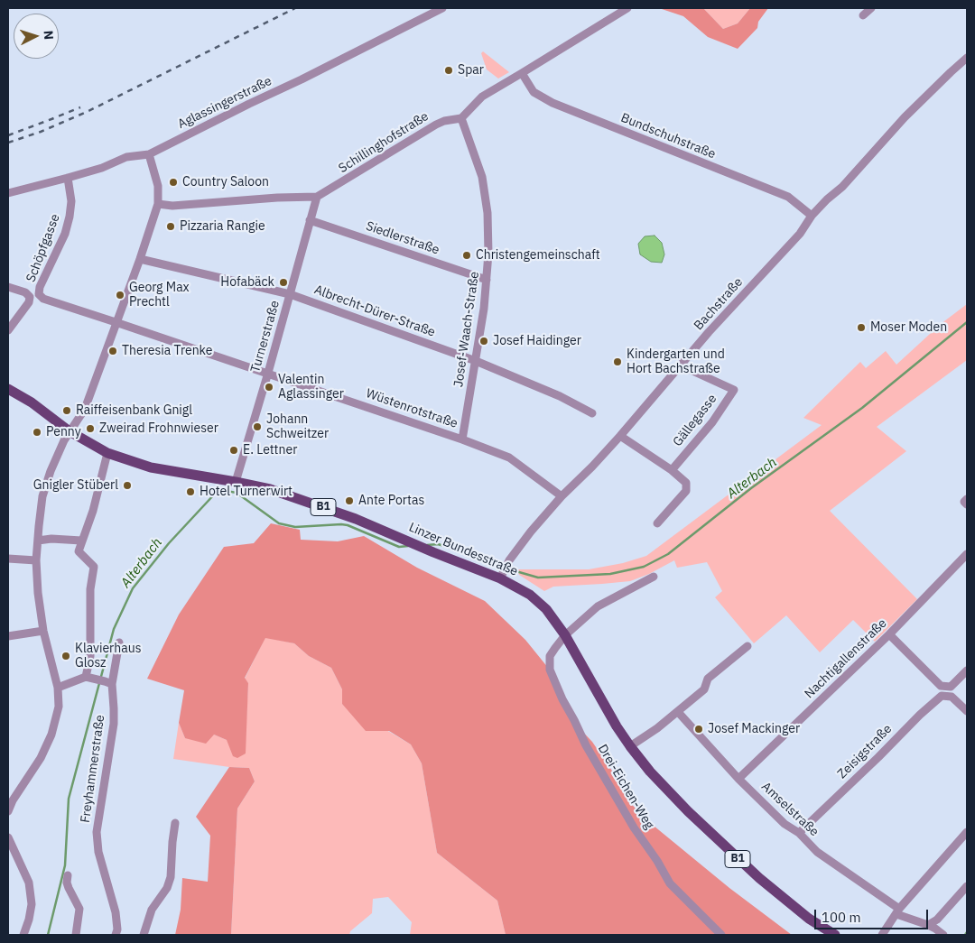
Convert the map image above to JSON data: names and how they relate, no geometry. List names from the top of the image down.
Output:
{
  "streets": {
    "main road": ["B1", "Linzer Bundesstraße"],
    "street": [
      "Aglassingerstraße",
      "Bundschuhstraße",
      "Schillinghofstraße",
      "Siedlerstraße",
      "Schöpfgasse",
      "Bachstraße",
      "Albrecht-Dürer-Straße",
      "Josef-Waach-Straße",
      "Turnerstraße",
      "Wüstenrotstraße",
      "Gällegasse",
      "Nachtigallenstraße",
      "Zeisigstraße",
      "Freyhammerstraße",
      "Drei-Eichen-Weg",
      "Amselstraße"
    ]
  },
  "crossings": [
    ["Aglassingerstraße", "Schöpfgasse"],
    ["Bundschuhstraße", "Bachstraße"],
    ["Schillinghofstraße", "Josef-Waach-Straße"],
    ["Schillinghofstraße", "Turnerstraße"],
    ["Siedlerstraße", "Josef-Waach-Straße"],
    ["Siedlerstraße", "Turnerstraße"],
    ["Schöpfgasse", "Wüstenrotstraße"],
    ["Bachstraße", "Wüstenrotstraße"],
    ["Bachstraße", "Gällegasse"],
    ["Bachstraße", "Linzer Bundesstraße"],
    ["Albrecht-Dürer-Straße", "Josef-Waach-Straße"],
    ["Albrecht-Dürer-Straße", "Turnerstraße"],
    ["Josef-Waach-Straße", "Wüstenrotstraße"],
    ["Turnerstraße", "Wüstenrotstraße"],
    ["Turnerstraße", "Linzer Bundesstraße"],
    ["Linzer Bundesstraße", "Drei-Eichen-Weg"],
    ["Nachtigallenstraße", "Amselstraße"],
    ["Zeisigstraße", "Amselstraße"]
  ],
  "water": ["Alterbach"],
  "places": [
    "Spar",
    "Country Saloon",
    "Pizzaria Rangie",
    "Christengemeinschaft",
    "Hofabäck",
    "Georg Max Prechtl",
    "Moser Moden",
    "Josef Haidinger",
    "Theresia Trenke",
    "Kindergarten und Hort Bachstraße",
    "Valentin Aglassinger",
    "Raiffeisenbank Gnigl",
    "Johann Schweitzer",
    "Zweirad Frohnwieser",
    "Penny",
    "E. Lettner",
    "Gnigler Stüberl",
    "Hotel Turnerwirt",
    "Ante Portas",
    "Klavierhaus Glosz",
    "Josef Mackinger"
  ],
  "scale_bar": "100 m",
  "north": "right"
}
